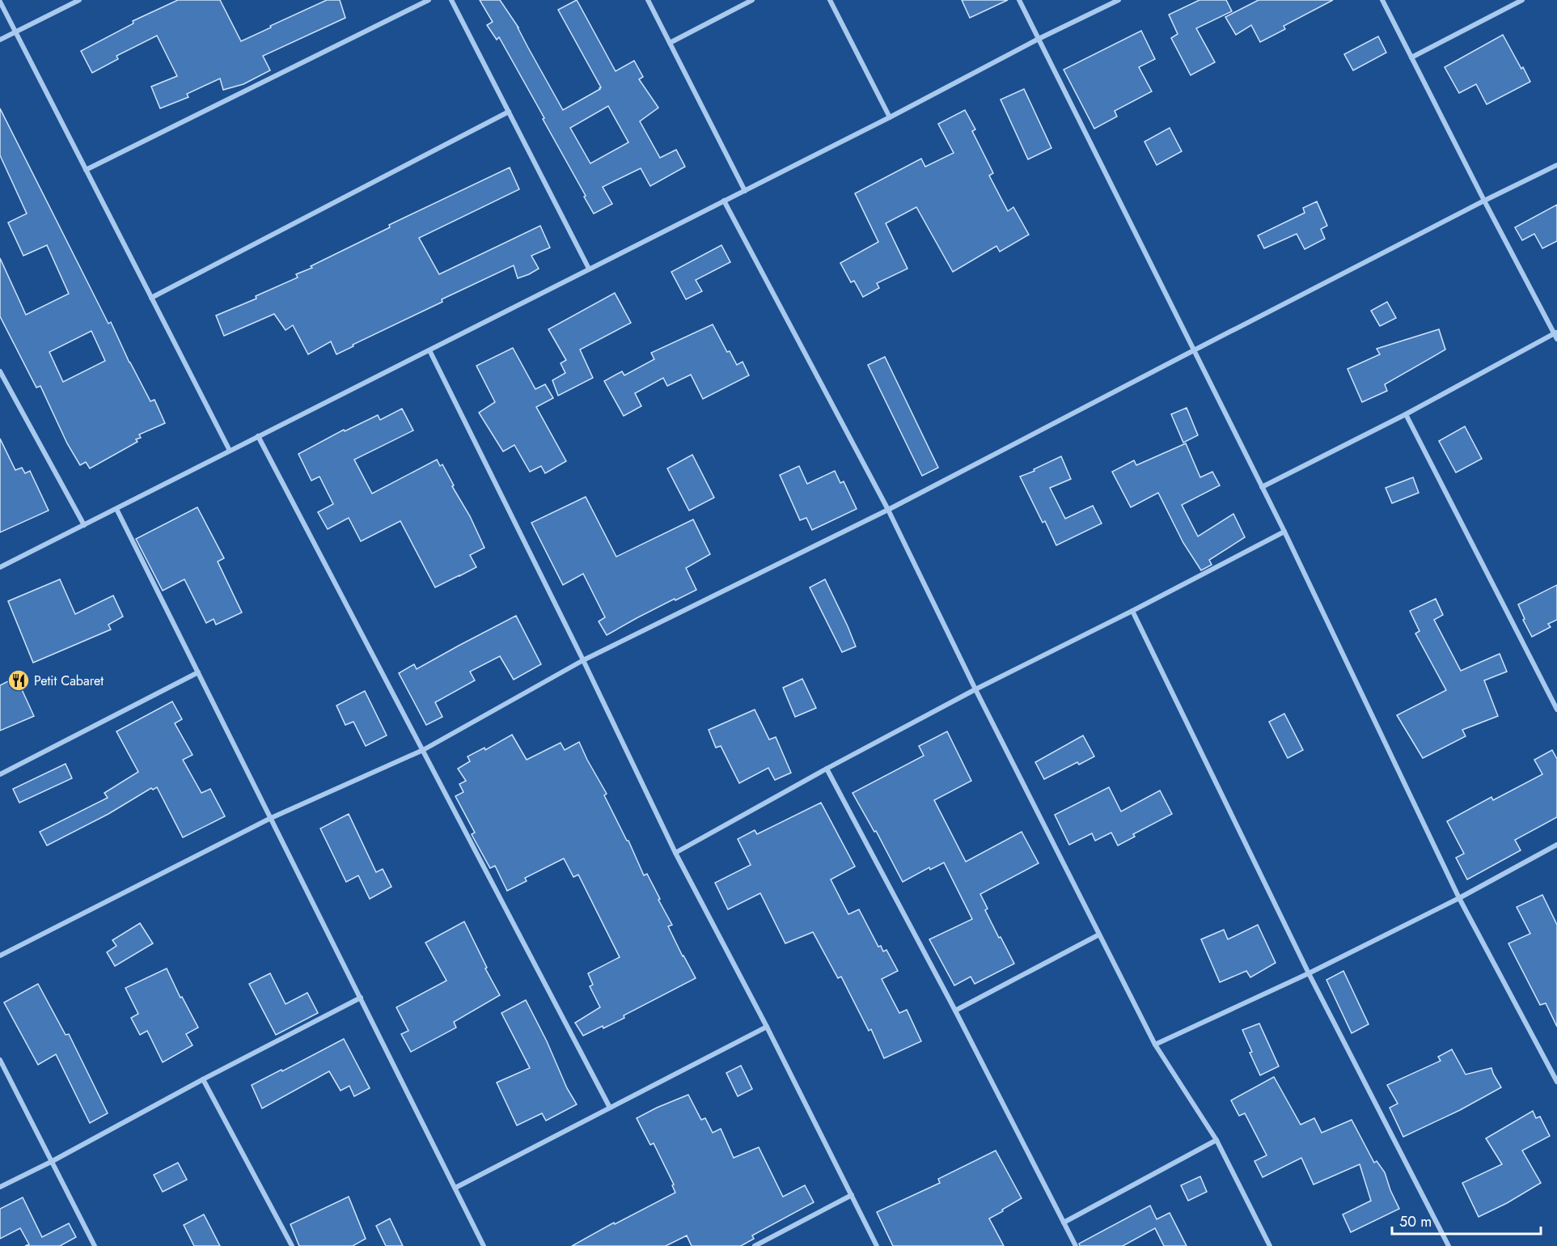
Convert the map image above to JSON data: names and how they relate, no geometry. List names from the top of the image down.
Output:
{
  "places": {
    "restaurant": ["Petit Cabaret"]
  },
  "scale_bar": "50 m"
}
